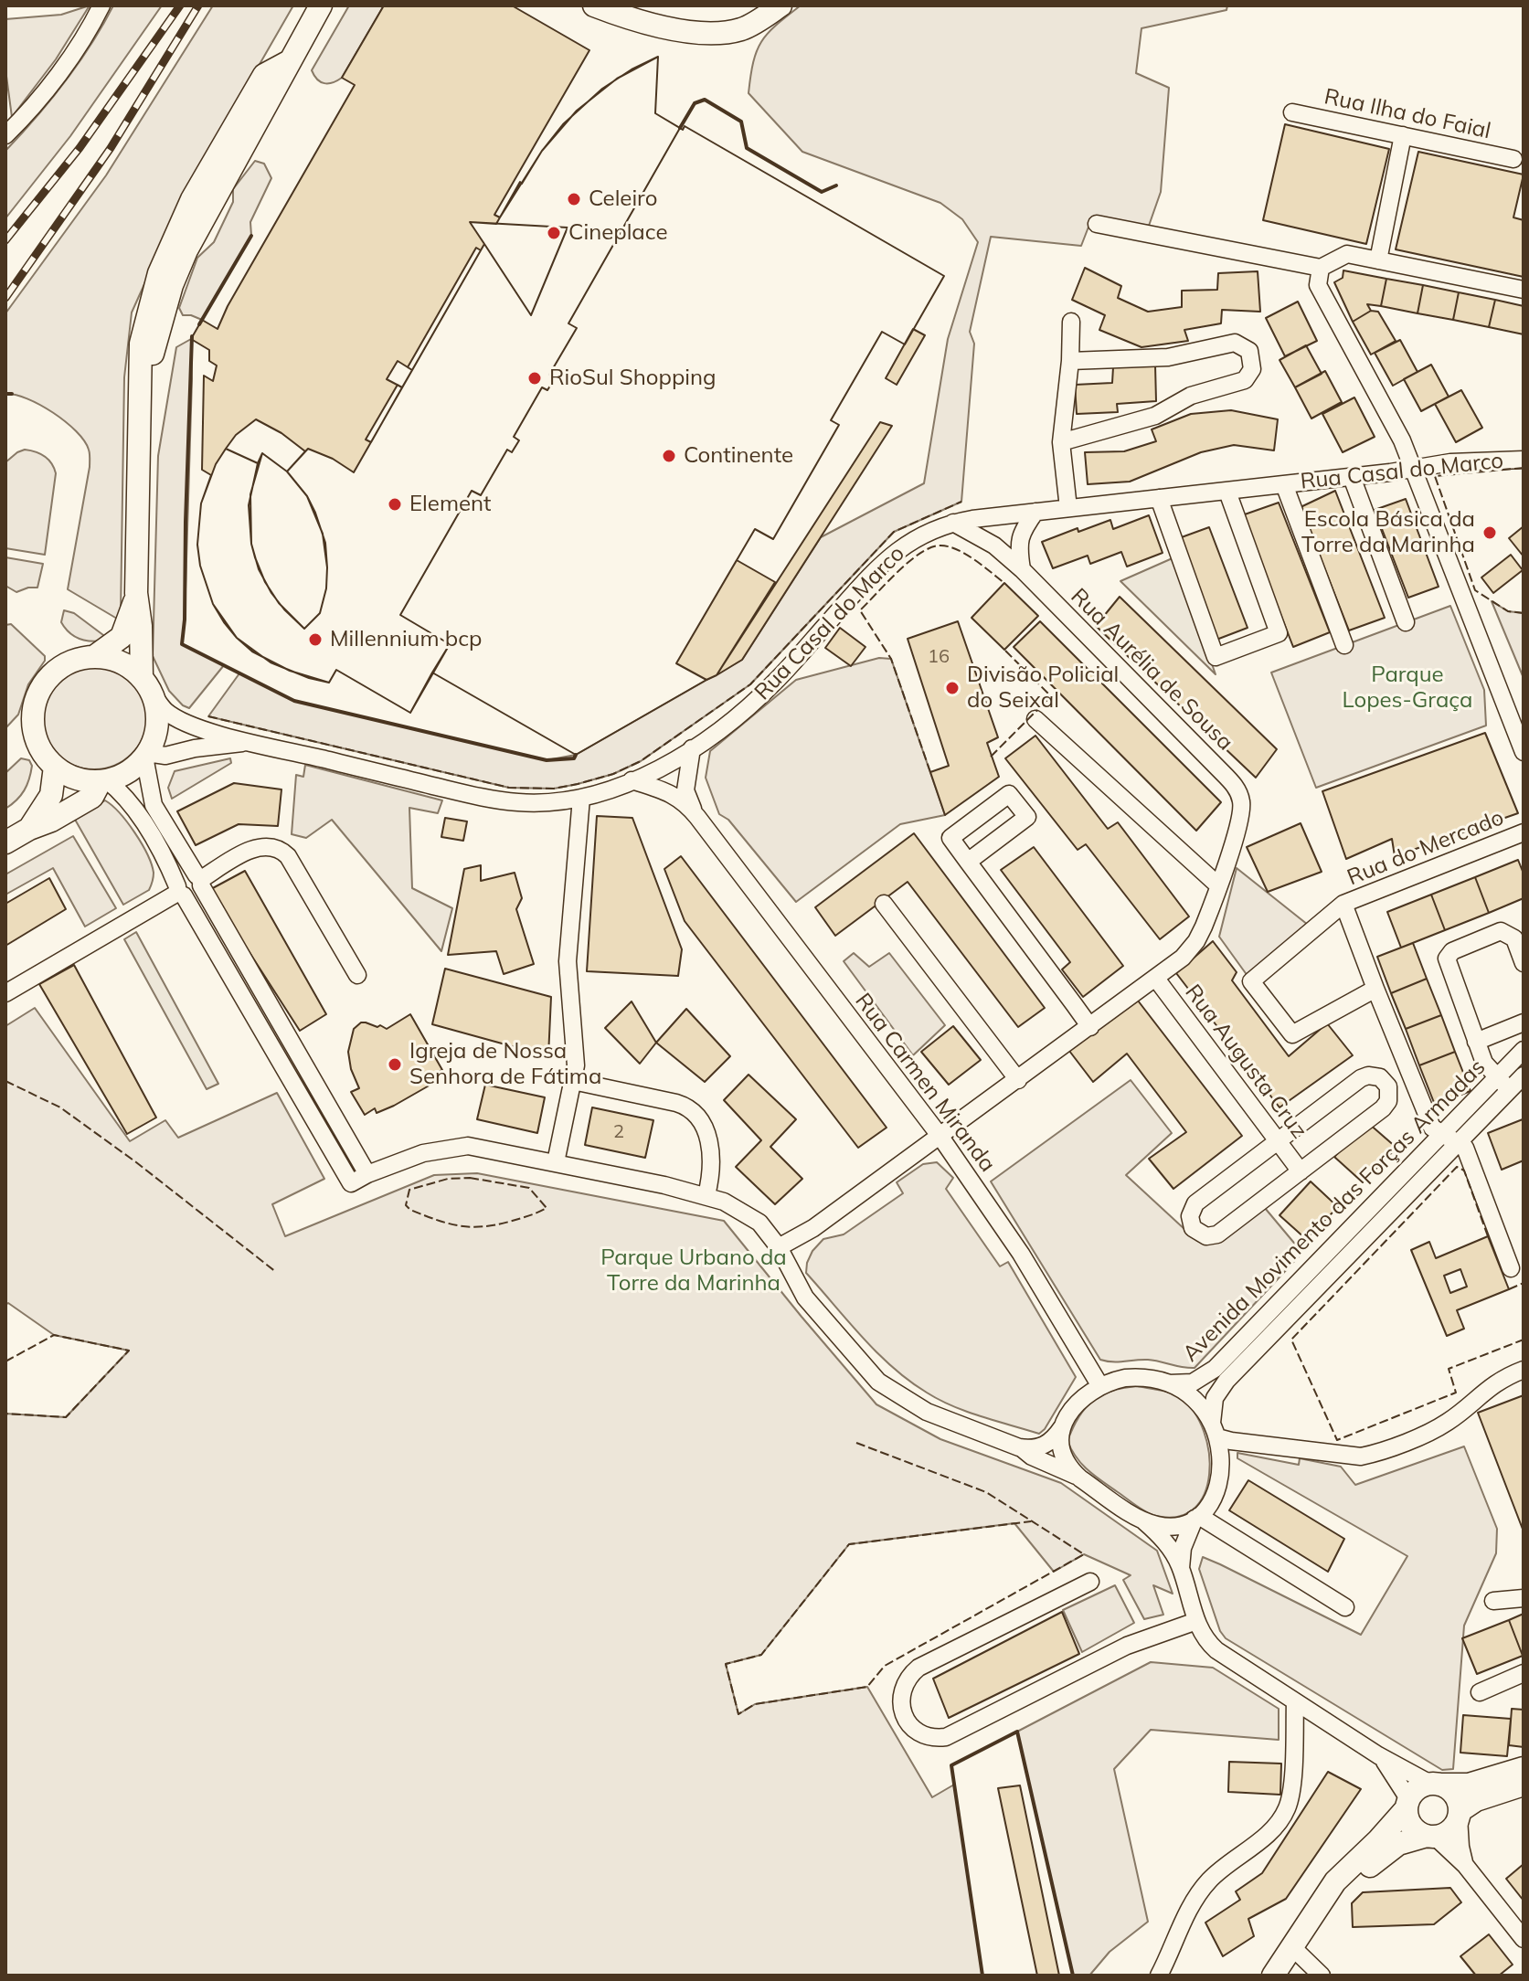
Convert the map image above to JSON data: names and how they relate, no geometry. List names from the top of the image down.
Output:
{
  "streets": {
    "street": [
      "Rua Ilha do Faial",
      "Rua Casal do Marco",
      "Rua Aurélia de Sousa",
      "Rua do Mercado",
      "Rua Augusta Cruz",
      "Rua Carmen Miranda",
      "Avenida Movimento das Forças Armadas"
    ]
  },
  "crossings": [
    ["Rua Casal do Marco", "Rua Aurélia de Sousa"],
    ["Rua Casal do Marco", "Rua Carmen Miranda"],
    ["Rua do Mercado", "Avenida Movimento das Forças Armadas"],
    ["Rua Carmen Miranda", "Avenida Movimento das Forças Armadas"]
  ],
  "parks": ["Parque Lopes-Graça", "Parque Urbano da Torre da Marinha"],
  "places": [
    "Celeiro",
    "Cineplace",
    "RioSul Shopping",
    "Continente",
    "Element",
    "Escola Básica da Torre da Marinha",
    "Millennium bcp",
    "Divisão Policial do Seixal",
    "Igreja de Nossa Senhora de Fátima"
  ],
  "house_numbers": ["16", "2"]
}
